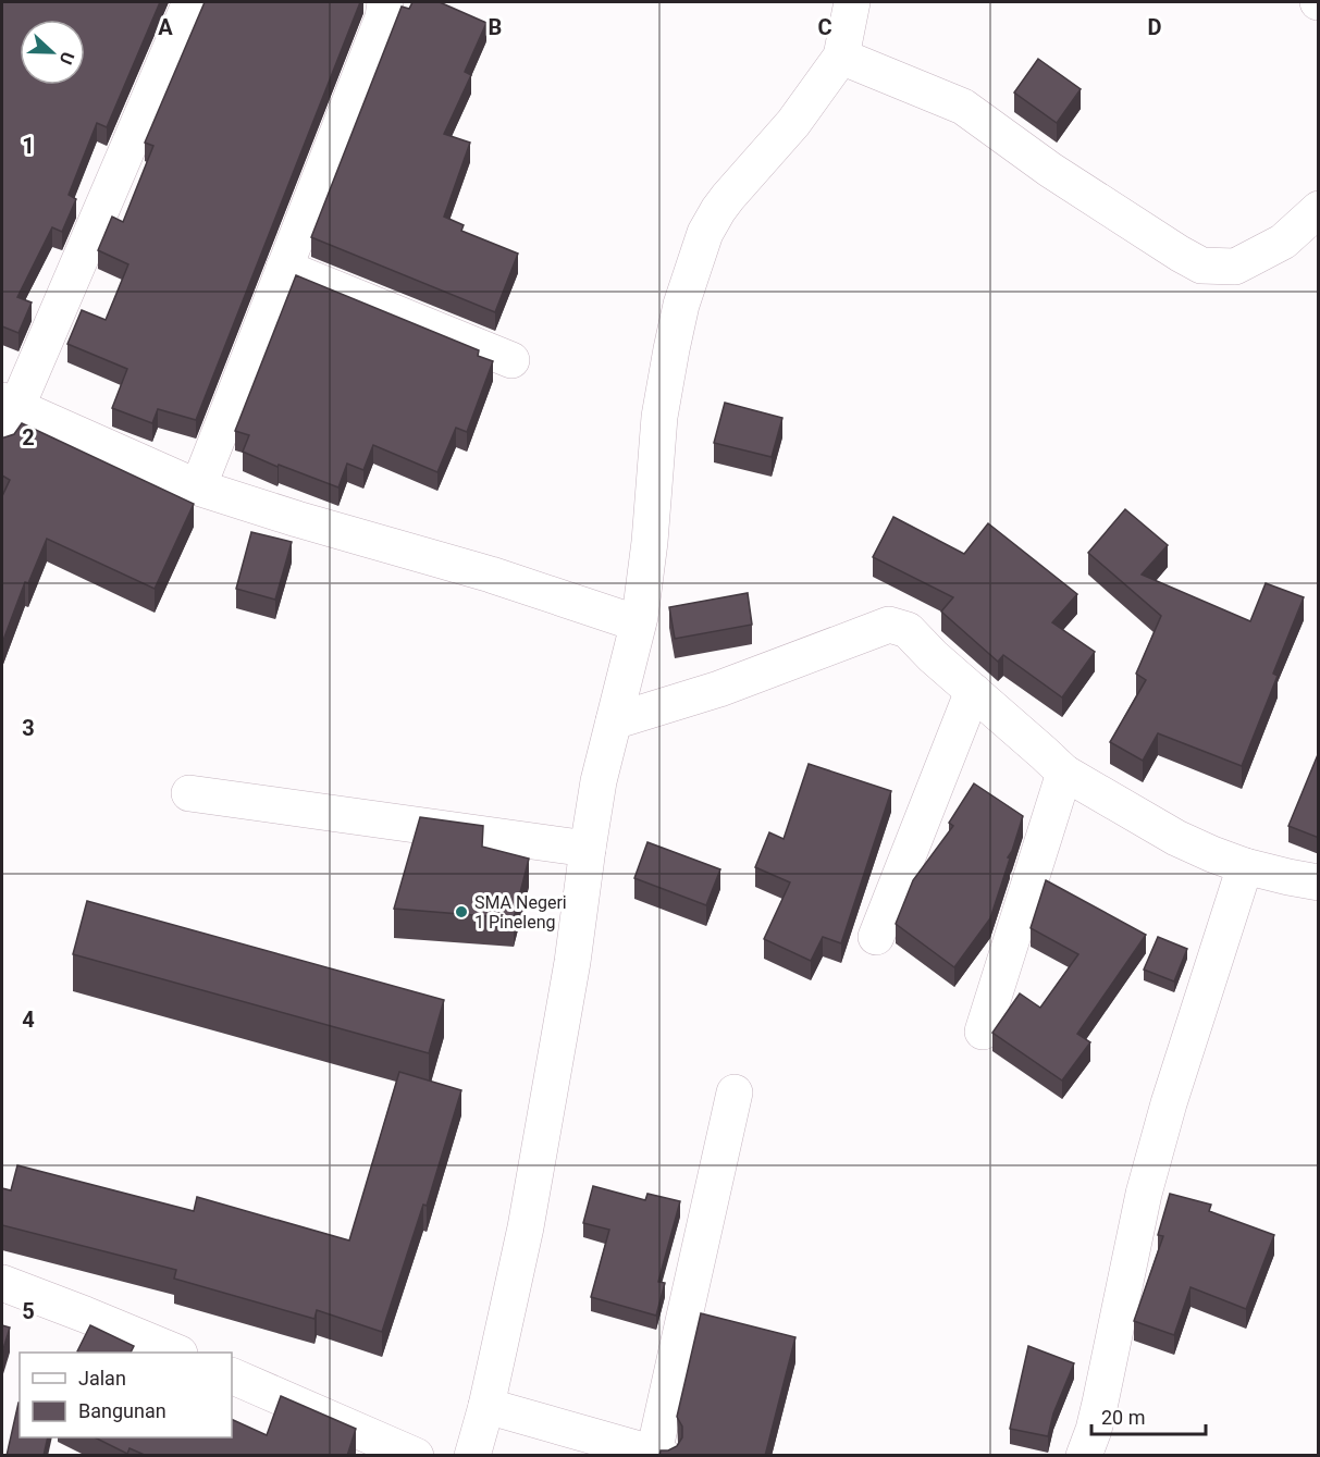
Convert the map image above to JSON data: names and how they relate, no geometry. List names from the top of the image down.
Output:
{
  "places": ["SMA Negeri 1 Pineleng"],
  "legend": ["Jalan", "Bangunan"],
  "scale_bar": "20 m",
  "north": "right",
  "grid": {
    "columns": [
      "A",
      "B",
      "C",
      "D"
    ],
    "rows": [
      "1",
      "2",
      "3",
      "4",
      "5"
    ]
  }
}
